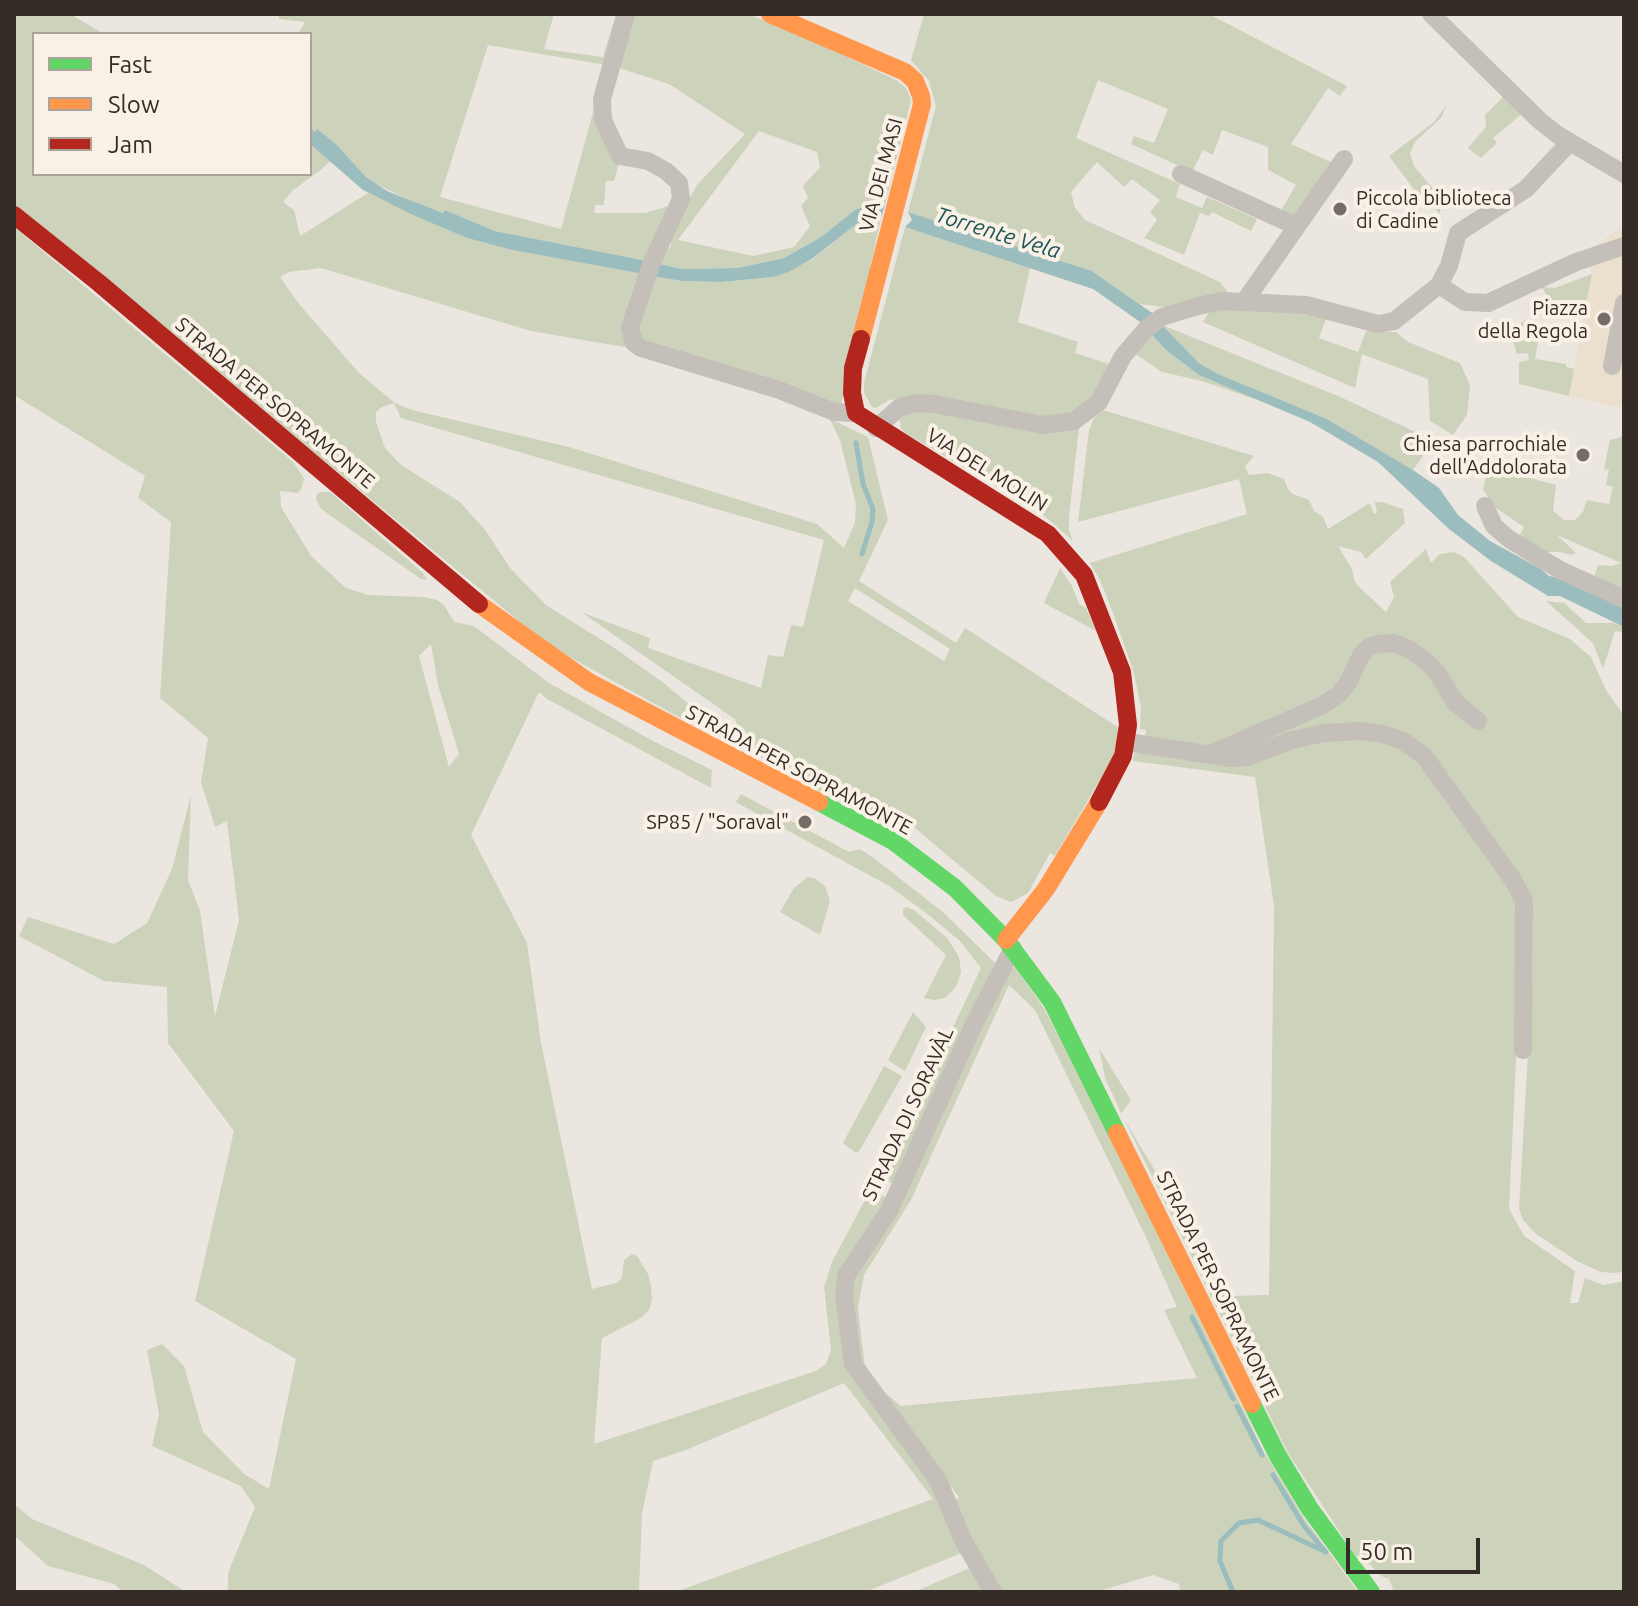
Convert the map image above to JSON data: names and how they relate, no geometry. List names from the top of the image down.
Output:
{
  "streets": {
    "main road": ["VIA DEI MASI", "STRADA PER SOPRAMONTE", "VIA DEL MOLIN"],
    "street": ["STRADA DI SORAVÀL"]
  },
  "crossings": [
    ["STRADA PER SOPRAMONTE", "VIA DEL MOLIN"],
    ["STRADA PER SOPRAMONTE", "STRADA DI SORAVÀL"],
    ["VIA DEL MOLIN", "STRADA DI SORAVÀL"]
  ],
  "water": ["Torrente Vela"],
  "places": [
    "Piccola biblioteca di Cadine",
    "Piazza della Regola",
    "Chiesa parrochiale dell'Addolorata",
    "SP85 / \"Soraval\""
  ],
  "legend": ["Fast", "Slow", "Jam"],
  "scale_bar": "50 m"
}
